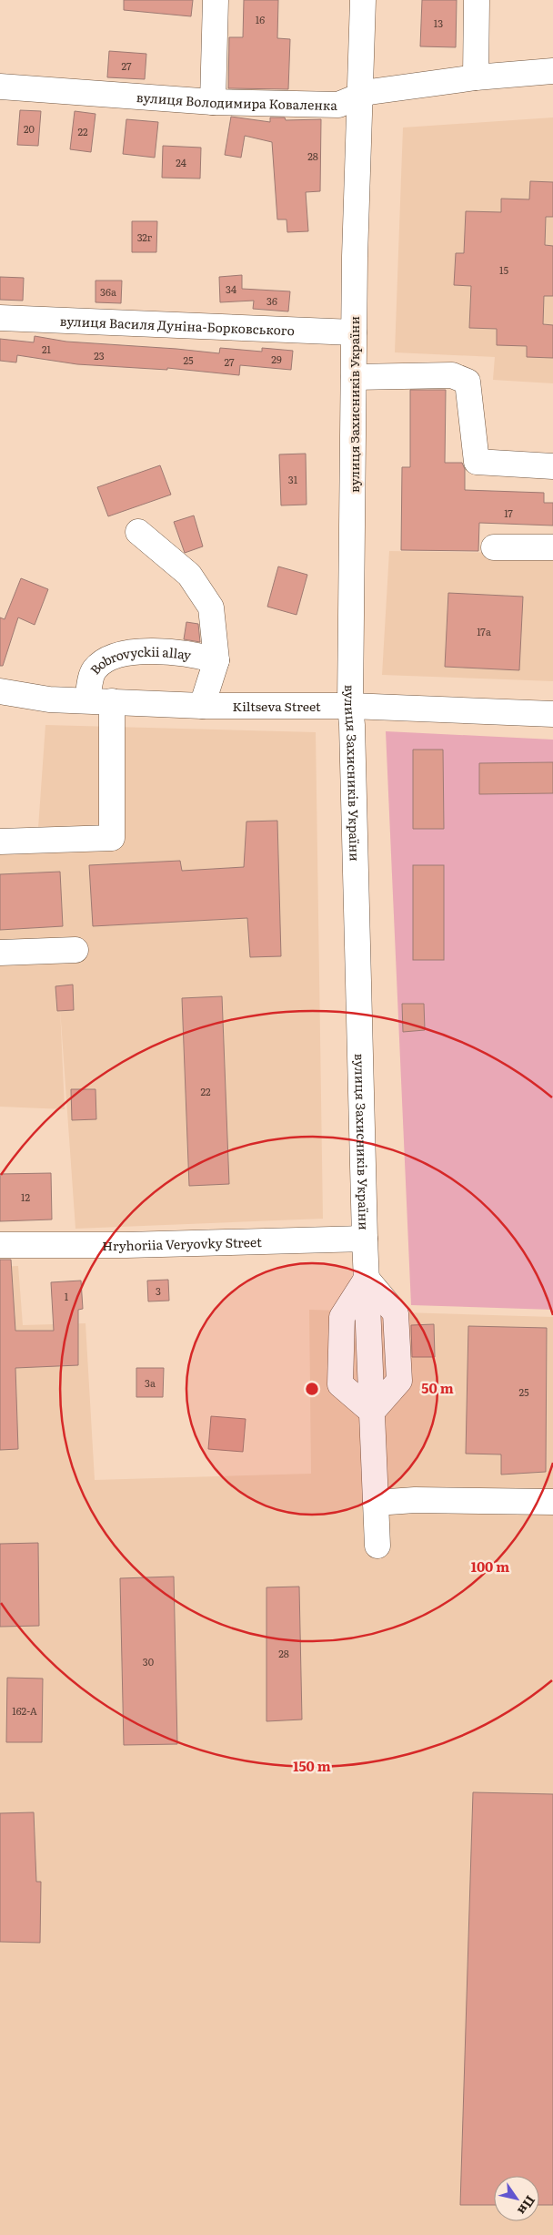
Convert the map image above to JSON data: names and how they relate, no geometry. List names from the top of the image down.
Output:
{
  "streets": {
    "street": [
      "вулиця Володимира Коваленка",
      "вулиця Василя Дуніна-Борковського",
      "вулиця Захисників України",
      "Bobrovyckii allay",
      "Kiltseva Street",
      "Hryhoriia Veryovky Street"
    ]
  },
  "crossings": [
    ["вулиця Володимира Коваленка", "вулиця Захисників України"],
    ["вулиця Василя Дуніна-Борковського", "вулиця Захисників України"],
    ["вулиця Захисників України", "Kiltseva Street"],
    ["вулиця Захисників України", "Hryhoriia Veryovky Street"],
    ["Bobrovyckii allay", "Kiltseva Street"]
  ],
  "house_numbers": [
    "16",
    "13",
    "27",
    "20",
    "22",
    "28",
    "24",
    "32г",
    "15",
    "34",
    "36а",
    "36",
    "21",
    "23",
    "29",
    "25",
    "27",
    "31",
    "17",
    "17а",
    "22",
    "12",
    "3",
    "1",
    "3а",
    "25",
    "28",
    "30",
    "162-А"
  ],
  "north": "bottom right",
  "rings": ["50 m", "100 m", "150 m"]
}
